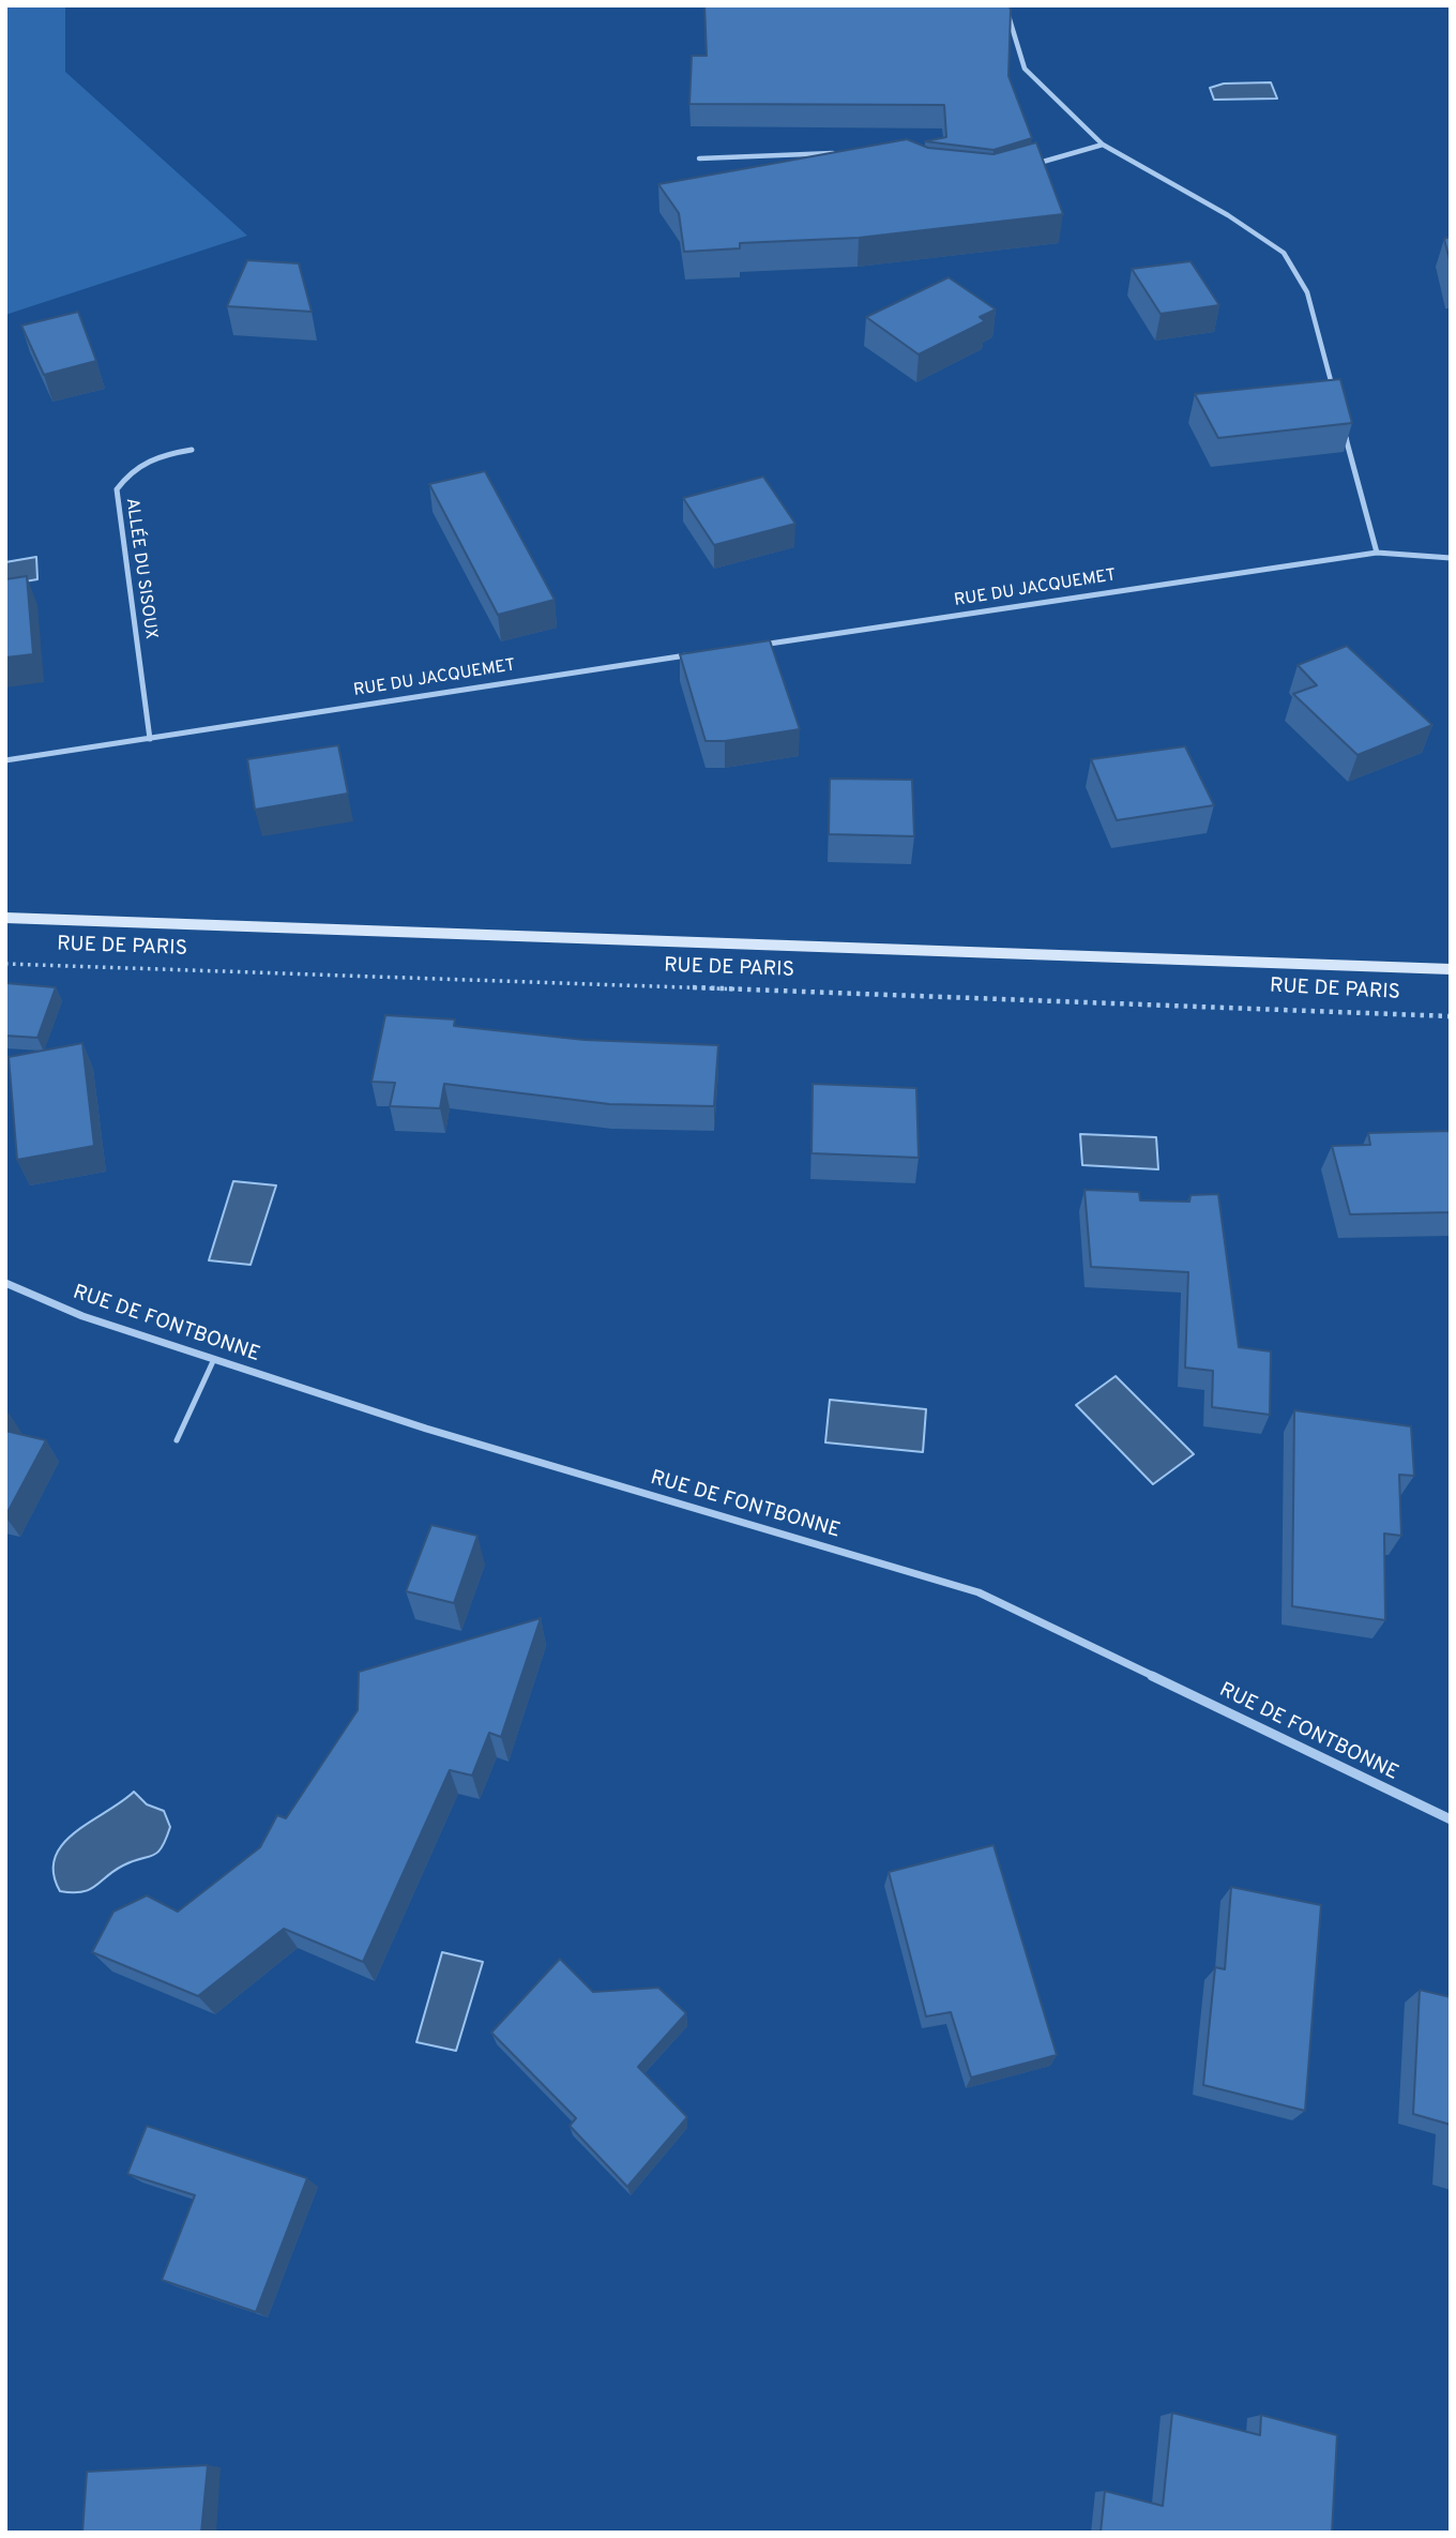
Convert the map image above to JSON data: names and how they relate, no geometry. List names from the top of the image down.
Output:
{
  "streets": {
    "main road": ["RUE DE PARIS"],
    "street": ["ALLÉE DU SISOUX", "RUE DU JACQUEMET", "RUE DE FONTBONNE"]
  },
  "crossings": [
    ["ALLÉE DU SISOUX", "RUE DU JACQUEMET"]
  ]
}
